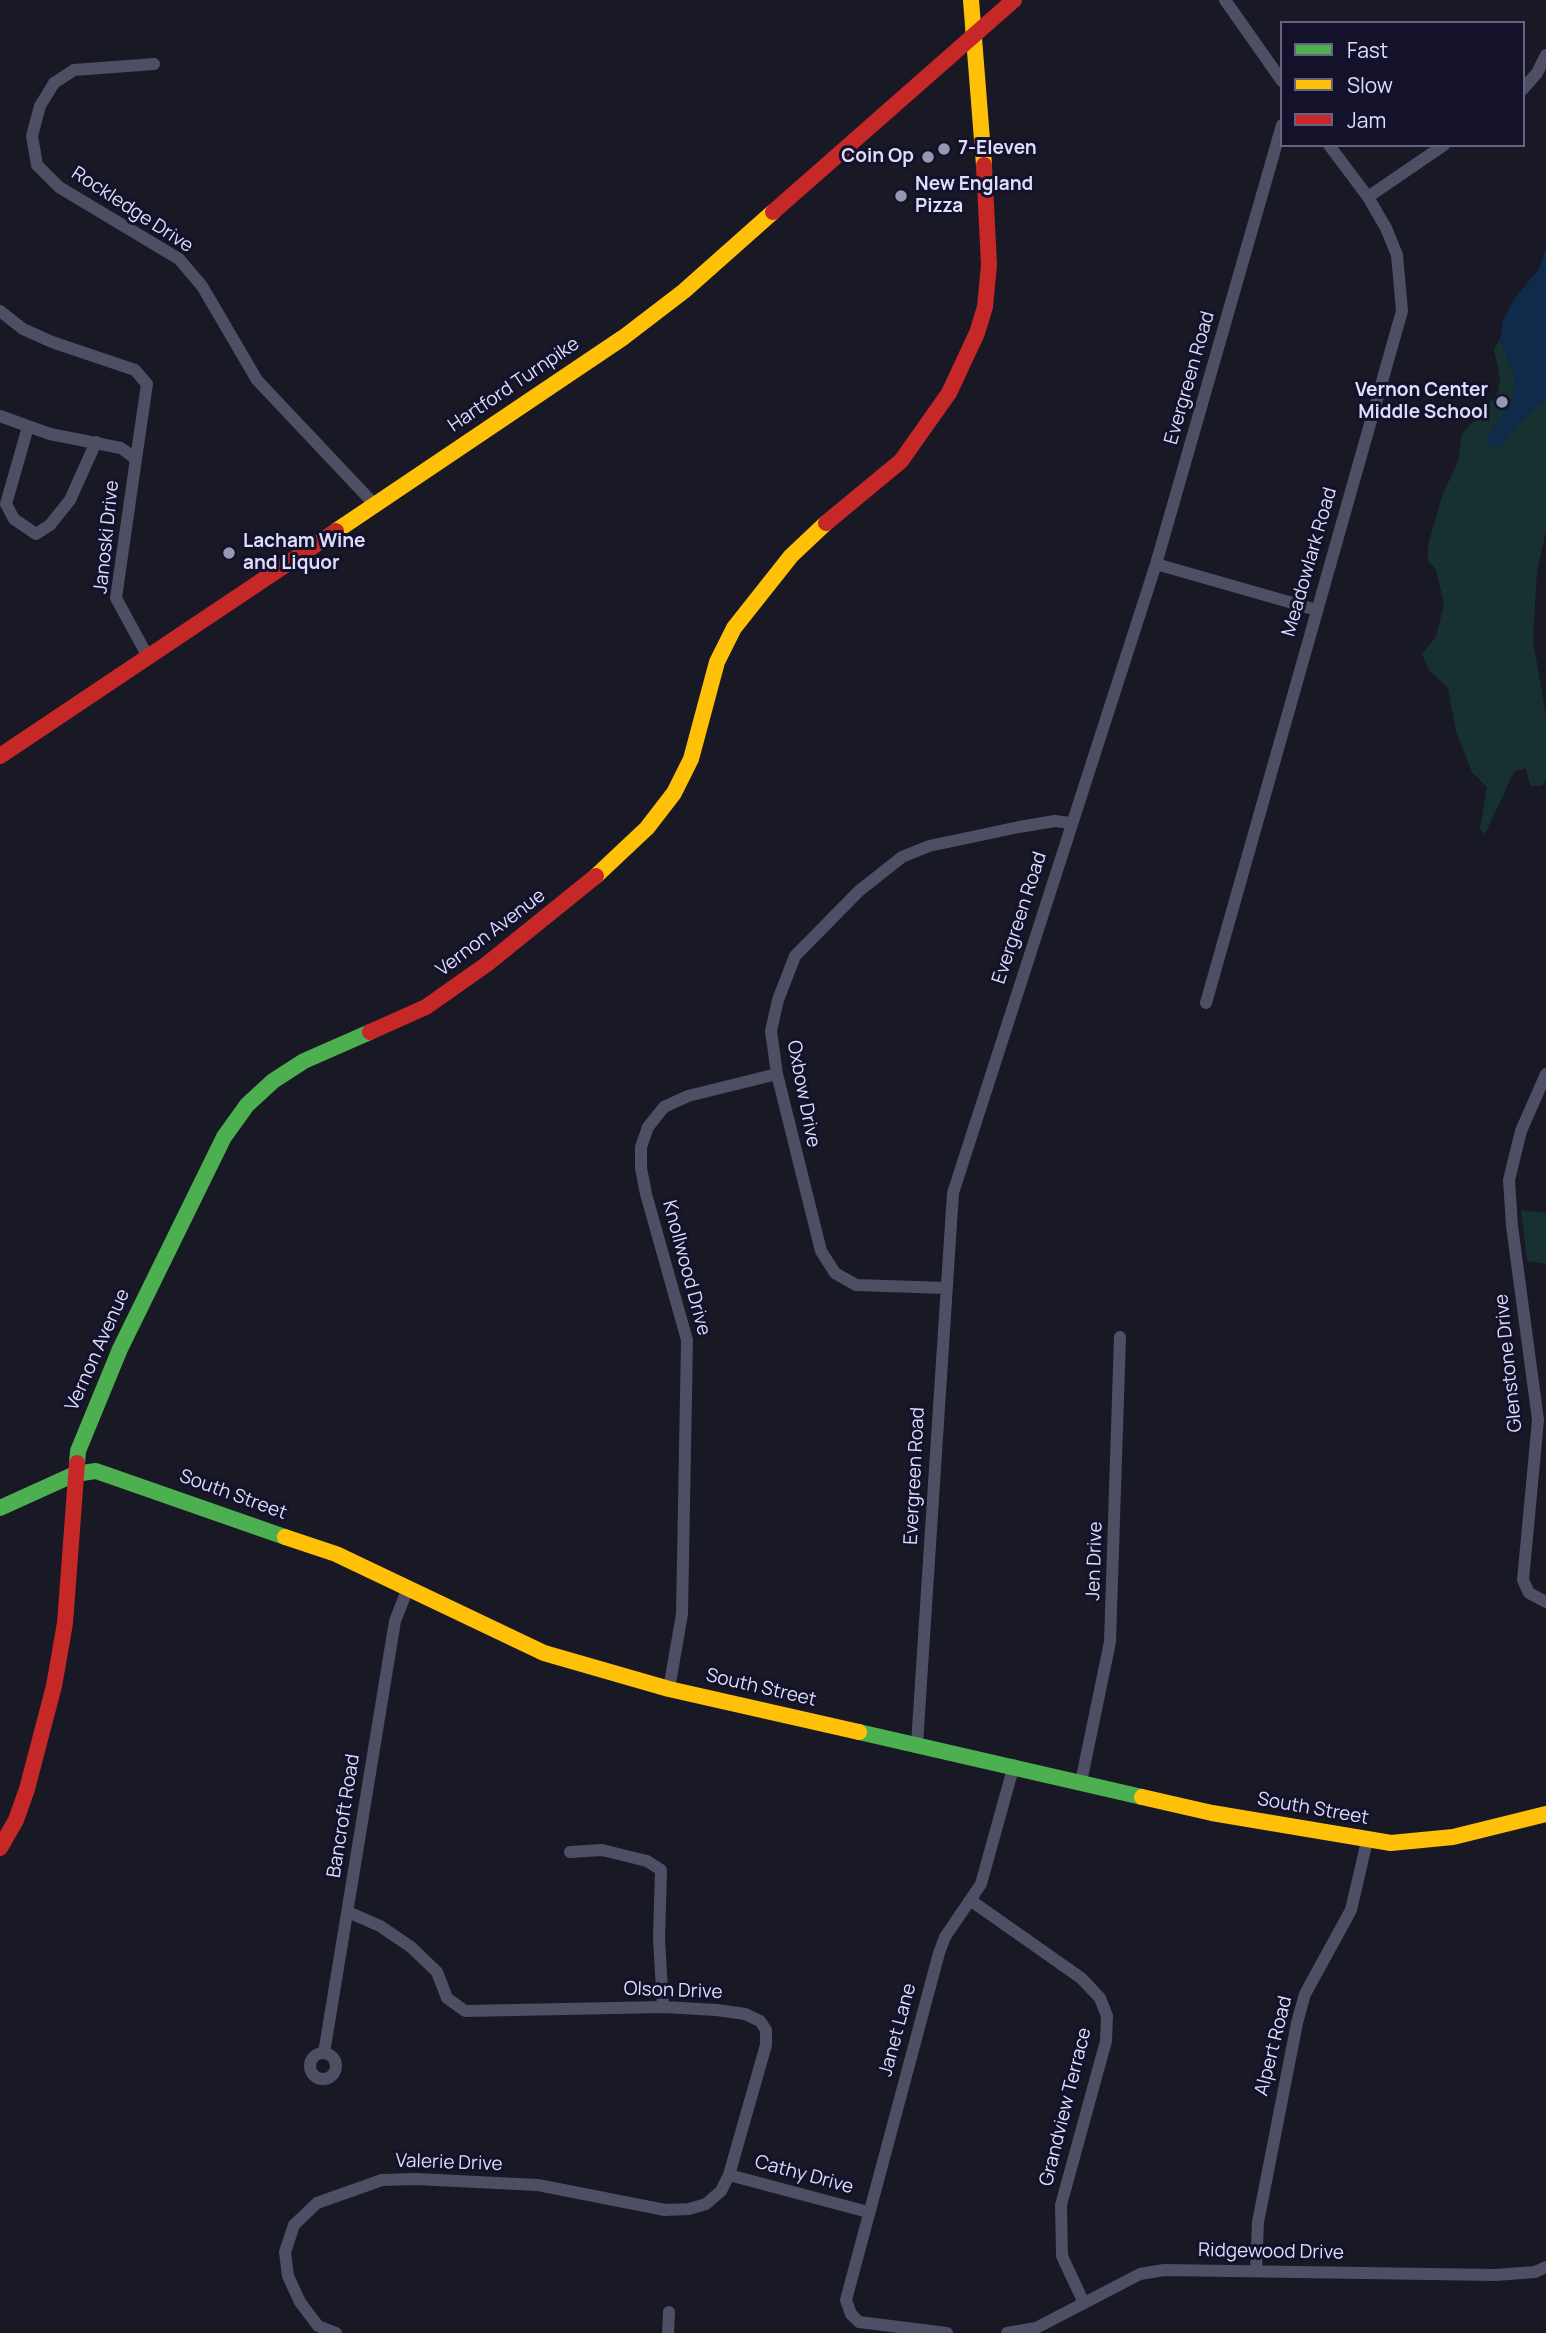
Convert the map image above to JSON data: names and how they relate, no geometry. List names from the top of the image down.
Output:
{
  "streets": {
    "street": [
      "Rockledge Drive",
      "Evergreen Road",
      "Hartford Turnpike",
      "Janoski Drive",
      "Meadowlark Road",
      "Vernon Avenue",
      "Oxbow Drive",
      "Knollwood Drive",
      "Glenstone Drive",
      "South Street",
      "Jen Drive",
      "Bancroft Road",
      "Olson Drive",
      "Janet Lane",
      "Alpert Road",
      "Grandview Terrace",
      "Valerie Drive",
      "Cathy Drive",
      "Ridgewood Drive"
    ]
  },
  "crossings": [
    ["Rockledge Drive", "Hartford Turnpike"],
    ["Evergreen Road", "Oxbow Drive"],
    ["Evergreen Road", "South Street"],
    ["Hartford Turnpike", "Janoski Drive"],
    ["Hartford Turnpike", "Vernon Avenue"],
    ["Vernon Avenue", "South Street"],
    ["Oxbow Drive", "Knollwood Drive"],
    ["Knollwood Drive", "South Street"],
    ["South Street", "Jen Drive"],
    ["South Street", "Bancroft Road"],
    ["South Street", "Janet Lane"],
    ["South Street", "Alpert Road"],
    ["Bancroft Road", "Olson Drive"],
    ["Olson Drive", "Valerie Drive"],
    ["Olson Drive", "Cathy Drive"],
    ["Janet Lane", "Grandview Terrace"],
    ["Janet Lane", "Cathy Drive"],
    ["Alpert Road", "Ridgewood Drive"],
    ["Grandview Terrace", "Ridgewood Drive"],
    ["Valerie Drive", "Cathy Drive"]
  ],
  "places": [
    "7-Eleven",
    "Coin Op",
    "New England Pizza",
    "Vernon Center Middle School",
    "Lacham Wine and Liquor"
  ],
  "legend": ["Fast", "Slow", "Jam"]
}
